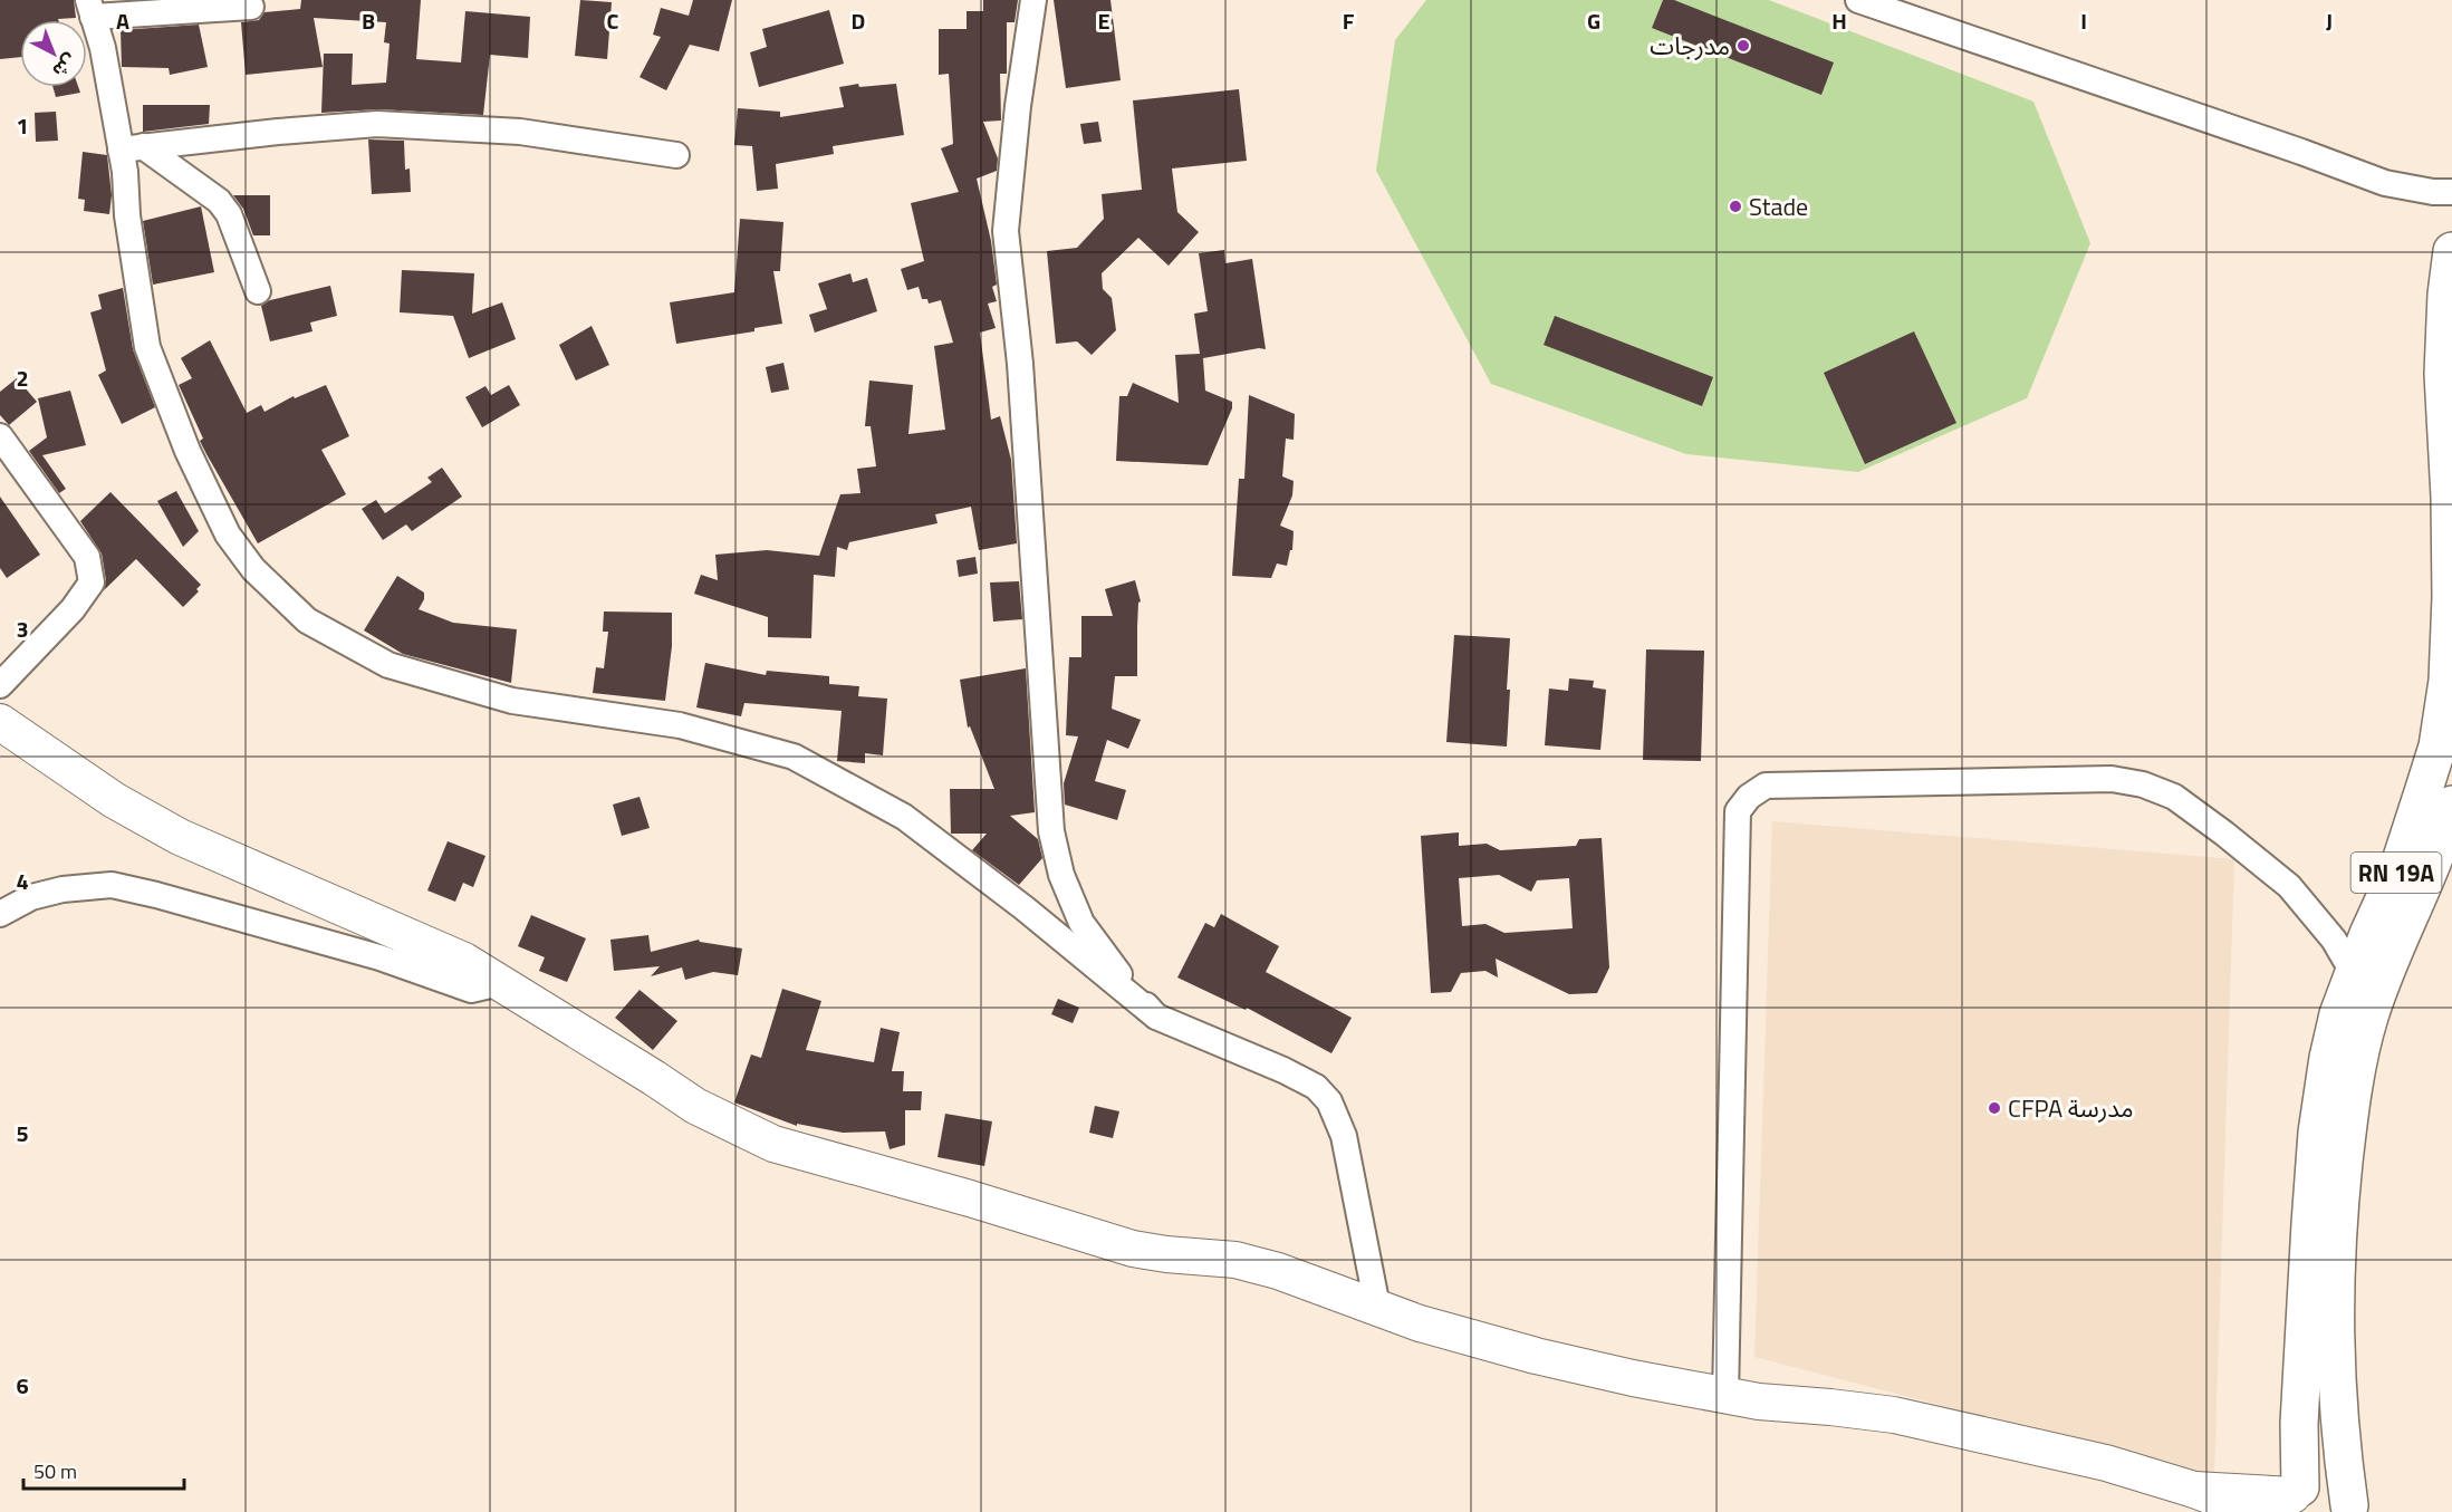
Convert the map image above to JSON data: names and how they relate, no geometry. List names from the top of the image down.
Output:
{
  "streets": {
    "main road": ["RN 19A"]
  },
  "places": ["مدرجات", "Stade", "CFPA مدرسة"],
  "scale_bar": "50 m",
  "north": "bottom right",
  "grid": {
    "columns": [
      "A",
      "B",
      "C",
      "D",
      "E",
      "F",
      "G",
      "H",
      "I",
      "J"
    ],
    "rows": [
      "1",
      "2",
      "3",
      "4",
      "5",
      "6"
    ]
  }
}
